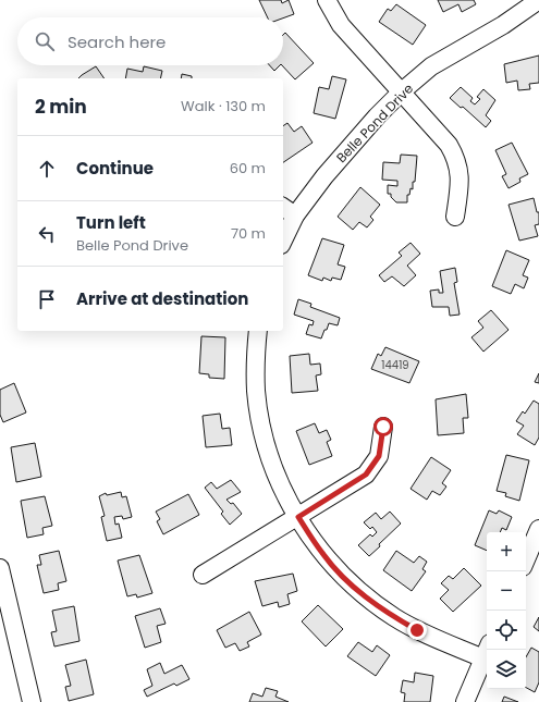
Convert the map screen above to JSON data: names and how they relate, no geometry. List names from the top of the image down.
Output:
{
  "streets": {
    "street": ["Belle Pond Drive"]
  },
  "house_numbers": ["14419"],
  "page": {
    "search": "Search here",
    "heading": ["2 min", "Walk · 130 m"],
    "list": [
      ["Continue", "60 m"],
      ["Turn left", "Belle Pond Drive", "70 m"],
      "Arrive at destination"
    ],
    "map_buttons": ["+", "−"]
  }
}
